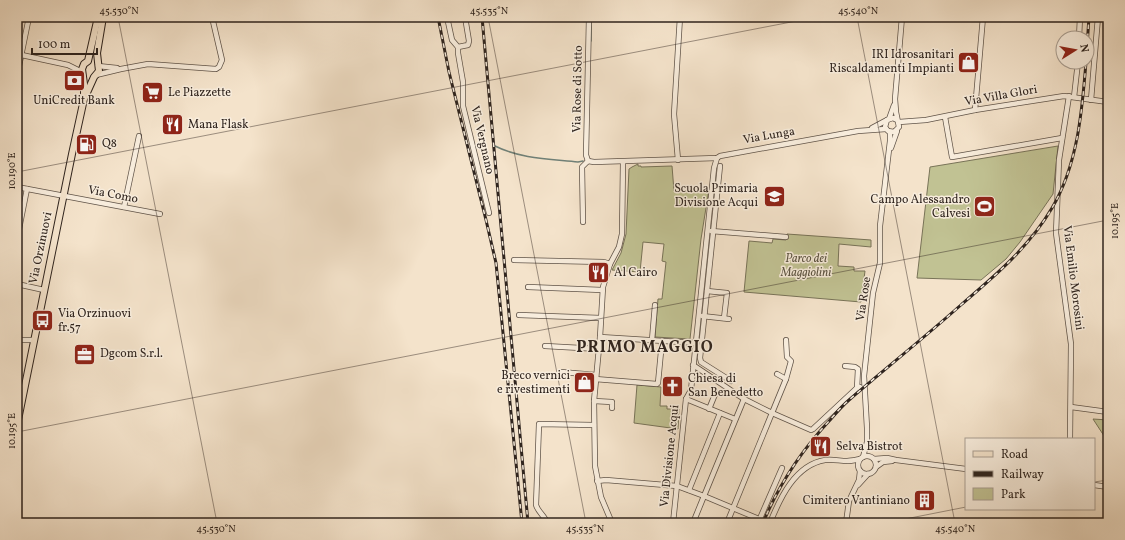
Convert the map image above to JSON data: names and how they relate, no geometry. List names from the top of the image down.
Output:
{
  "streets": {
    "main road": ["Via Orzinuovi"],
    "street": [
      "Via Rose di Sotto",
      "Via Villa Glori",
      "Via Lunga",
      "Via Vergnano",
      "Via Como",
      "Via Emilio Morosini",
      "Via Rose",
      "Via Divisione Acqui"
    ]
  },
  "crossings": [
    ["Via Rose di Sotto", "Via Lunga"],
    ["Via Villa Glori", "Via Lunga"],
    ["Via Villa Glori", "Via Emilio Morosini"],
    ["Via Villa Glori", "Via Rose"],
    ["Via Lunga", "Via Rose"],
    ["Via Lunga", "Via Divisione Acqui"],
    ["Via Como", "Via Orzinuovi"]
  ],
  "districts": ["PRIMO MAGGIO"],
  "parks": ["Parco dei Maggiolini"],
  "places": {
    "shop": ["IRI Idrosanitari Riscaldamenti Impianti", "Breco vernici e rivestimenti"],
    "bank": ["UniCredit Bank"],
    "supermarket": ["Le Piazzette"],
    "restaurant": ["Mana Flask", "Al Cairo", "Selva Bistrot"],
    "fuel station": ["Q8"],
    "school or university": ["Scuola Primaria Divisione Acqui"],
    "sports": ["Campo Alessandro Calvesi"],
    "bus stop": ["Via Orzinuovi fr.57"],
    "office": ["Dgcom S.r.l."],
    "church": ["Chiesa di San Benedetto"],
    "building": ["Cimitero Vantiniano"]
  },
  "legend": ["Road", "Railway", "Park"],
  "scale_bar": "100 m",
  "north": "right",
  "coordinates": [
    "45.530°N",
    "45.535°N",
    "45.540°N",
    "10.190°E",
    "10.195°E"
  ]
}
